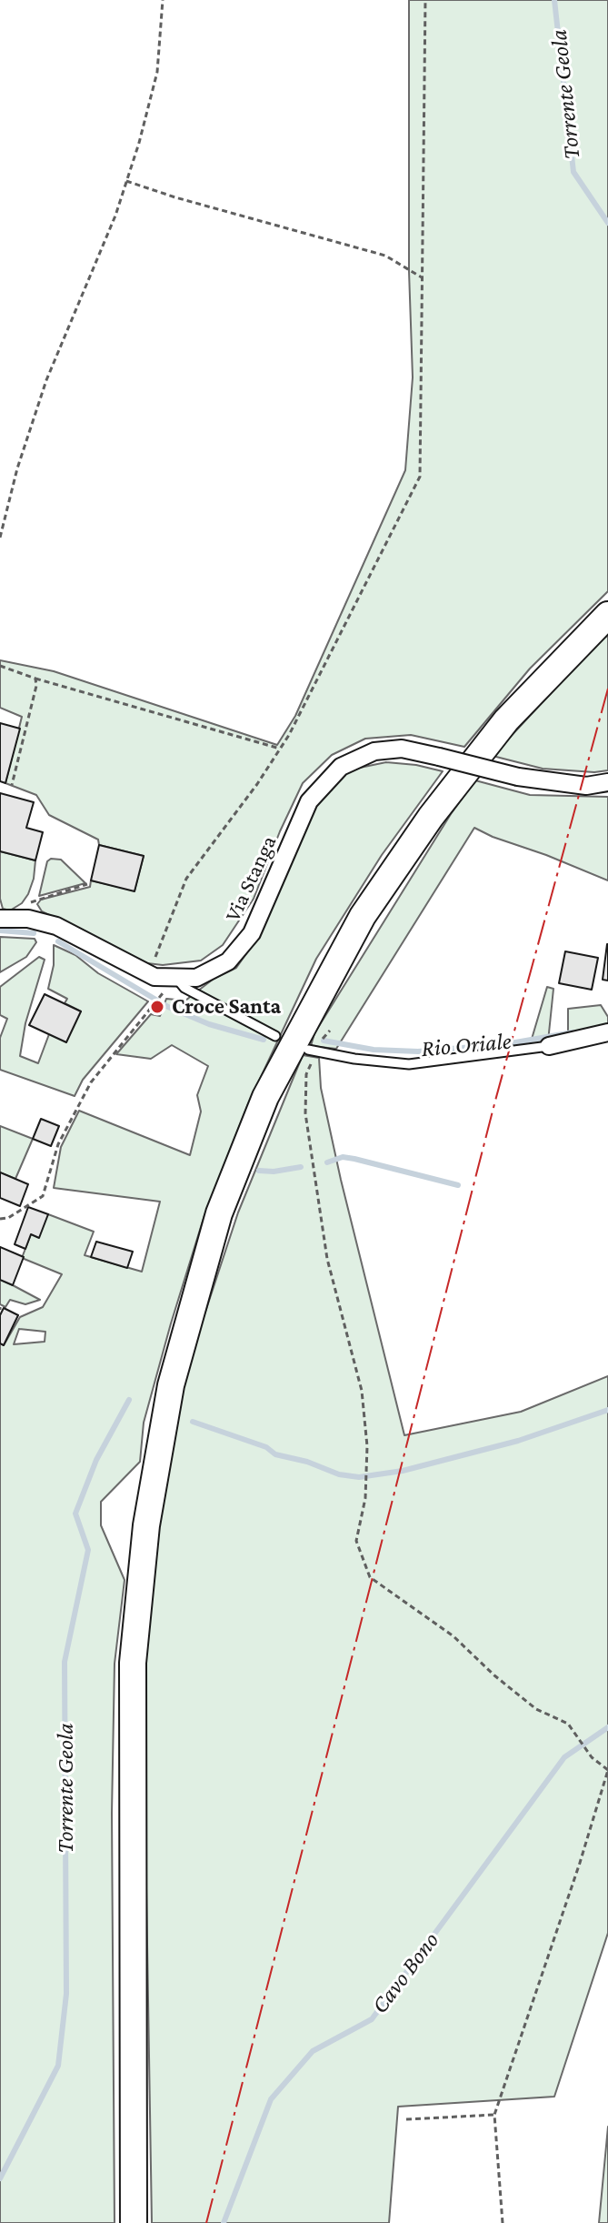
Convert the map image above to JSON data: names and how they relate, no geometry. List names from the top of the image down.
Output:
{
  "streets": {
    "street": ["Via Stanga"]
  },
  "water": ["Torrente Geola", "Rio Oriale", "Cavo Bono"],
  "places": ["Croce Santa"]
}
